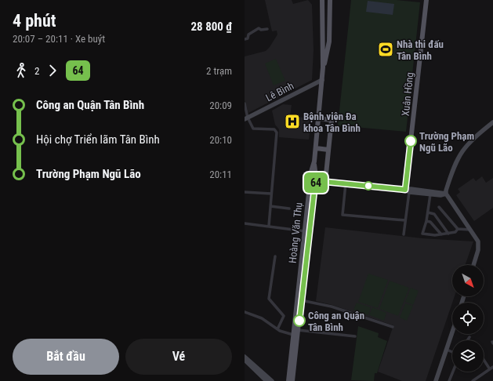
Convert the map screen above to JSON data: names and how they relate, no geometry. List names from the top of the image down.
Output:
{
  "streets": {
    "main road": ["Xuân Hồng", "Hoàng Văn Thụ"],
    "street": ["Lê Bình"]
  },
  "crossings": [
    ["Lê Bình", "Hoàng Văn Thụ"]
  ],
  "places": {
    "sports": ["Nhà thi đấu Tân Bình"],
    "hospital": ["Bệnh viện Đa khoa Tân Bình"],
    "other": ["Trường Phạm Ngũ Lão", "Công an Quận Tân Bình"]
  },
  "lines": ["bus line 64"],
  "north": "bottom right",
  "page": {
    "heading": ["4 phút", "20:07 – 20:11 · Xe buýt", "28 800 ₫"],
    "on_map": "64",
    "legs": ["2", "64", "2 trạm"],
    "list": [
      {
        "name": "Công an Quận Tân Bình",
        "value": "20:09"
      },
      {
        "name": "Hội chợ Triển lãm Tân Bình",
        "value": "20:10"
      },
      {
        "name": "Trường Phạm Ngũ Lão",
        "value": "20:11"
      }
    ],
    "buttons": ["Bắt đầu", "Vé"]
  }
}
